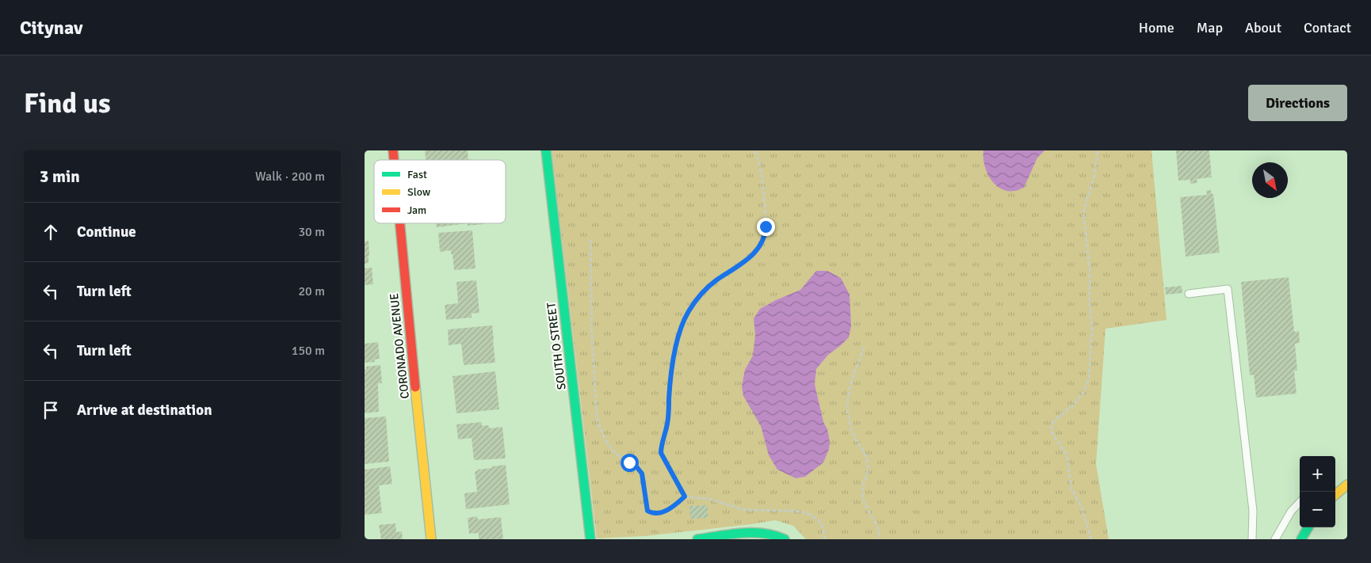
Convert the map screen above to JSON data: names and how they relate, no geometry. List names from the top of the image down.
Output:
{
  "streets": {
    "street": ["CORONADO AVENUE", "SOUTH O STREET"]
  },
  "legend": ["Fast", "Slow", "Jam"],
  "north": "bottom right",
  "page": {
    "header": "Citynav",
    "nav": [
      "Home",
      "Map",
      "About",
      "Contact"
    ],
    "buttons": "Directions",
    "title": "Find us",
    "heading": ["3 min", "Walk · 200 m"],
    "list": [
      ["Continue", "30 m"],
      ["Turn left", "20 m"],
      ["Turn left", "150 m"],
      "Arrive at destination"
    ],
    "map_buttons": ["+", "−"]
  }
}
